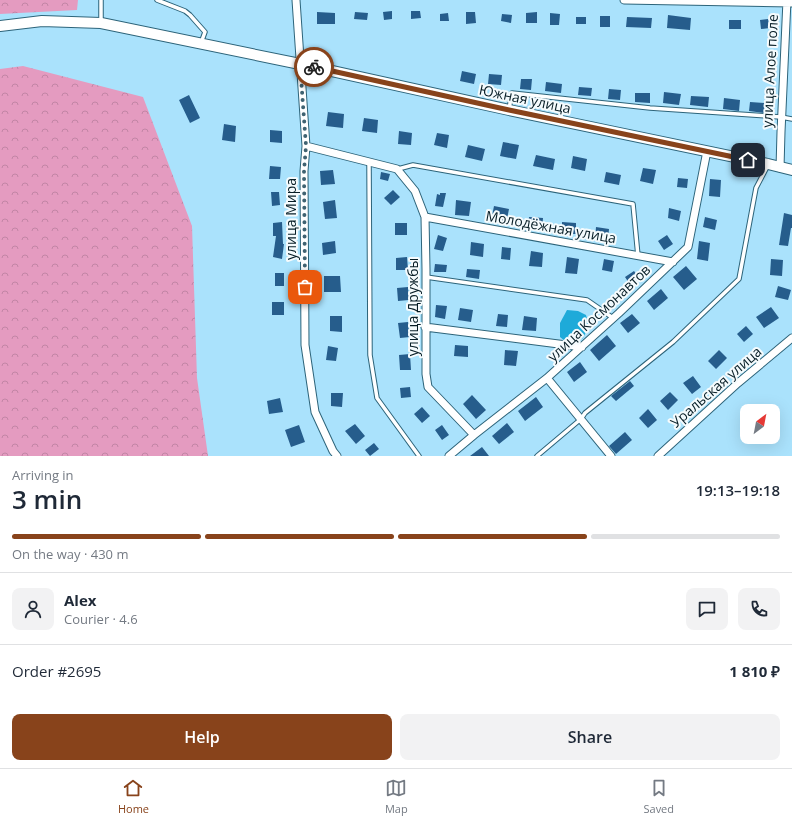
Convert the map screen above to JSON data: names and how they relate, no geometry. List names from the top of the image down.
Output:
{
  "streets": {
    "main road": ["Южная улица"],
    "street": [
      "улица Алое поле",
      "улица Мира",
      "Молодёжная улица",
      "улица Дружбы",
      "улица Космонавтов",
      "Уральская улица"
    ]
  },
  "crossings": [
    ["улица Алое поле", "Южная улица"],
    ["Южная улица", "улица Мира"],
    ["Южная улица", "улица Космонавтов"],
    ["Молодёжная улица", "улица Дружбы"],
    ["Молодёжная улица", "улица Космонавтов"],
    ["улица Дружбы", "улица Космонавтов"]
  ],
  "north": "top right",
  "page": {
    "heading": ["3 min", "Arriving in", "19:13–19:18"],
    "panel": [
      "Alex",
      "Courier · 4.6",
      "Order #2695",
      "1 810 ₽"
    ],
    "bar": "On the way · 430 m",
    "buttons": ["Help", "Share"],
    "tabs": ["Home", "Map", "Saved"]
  }
}
